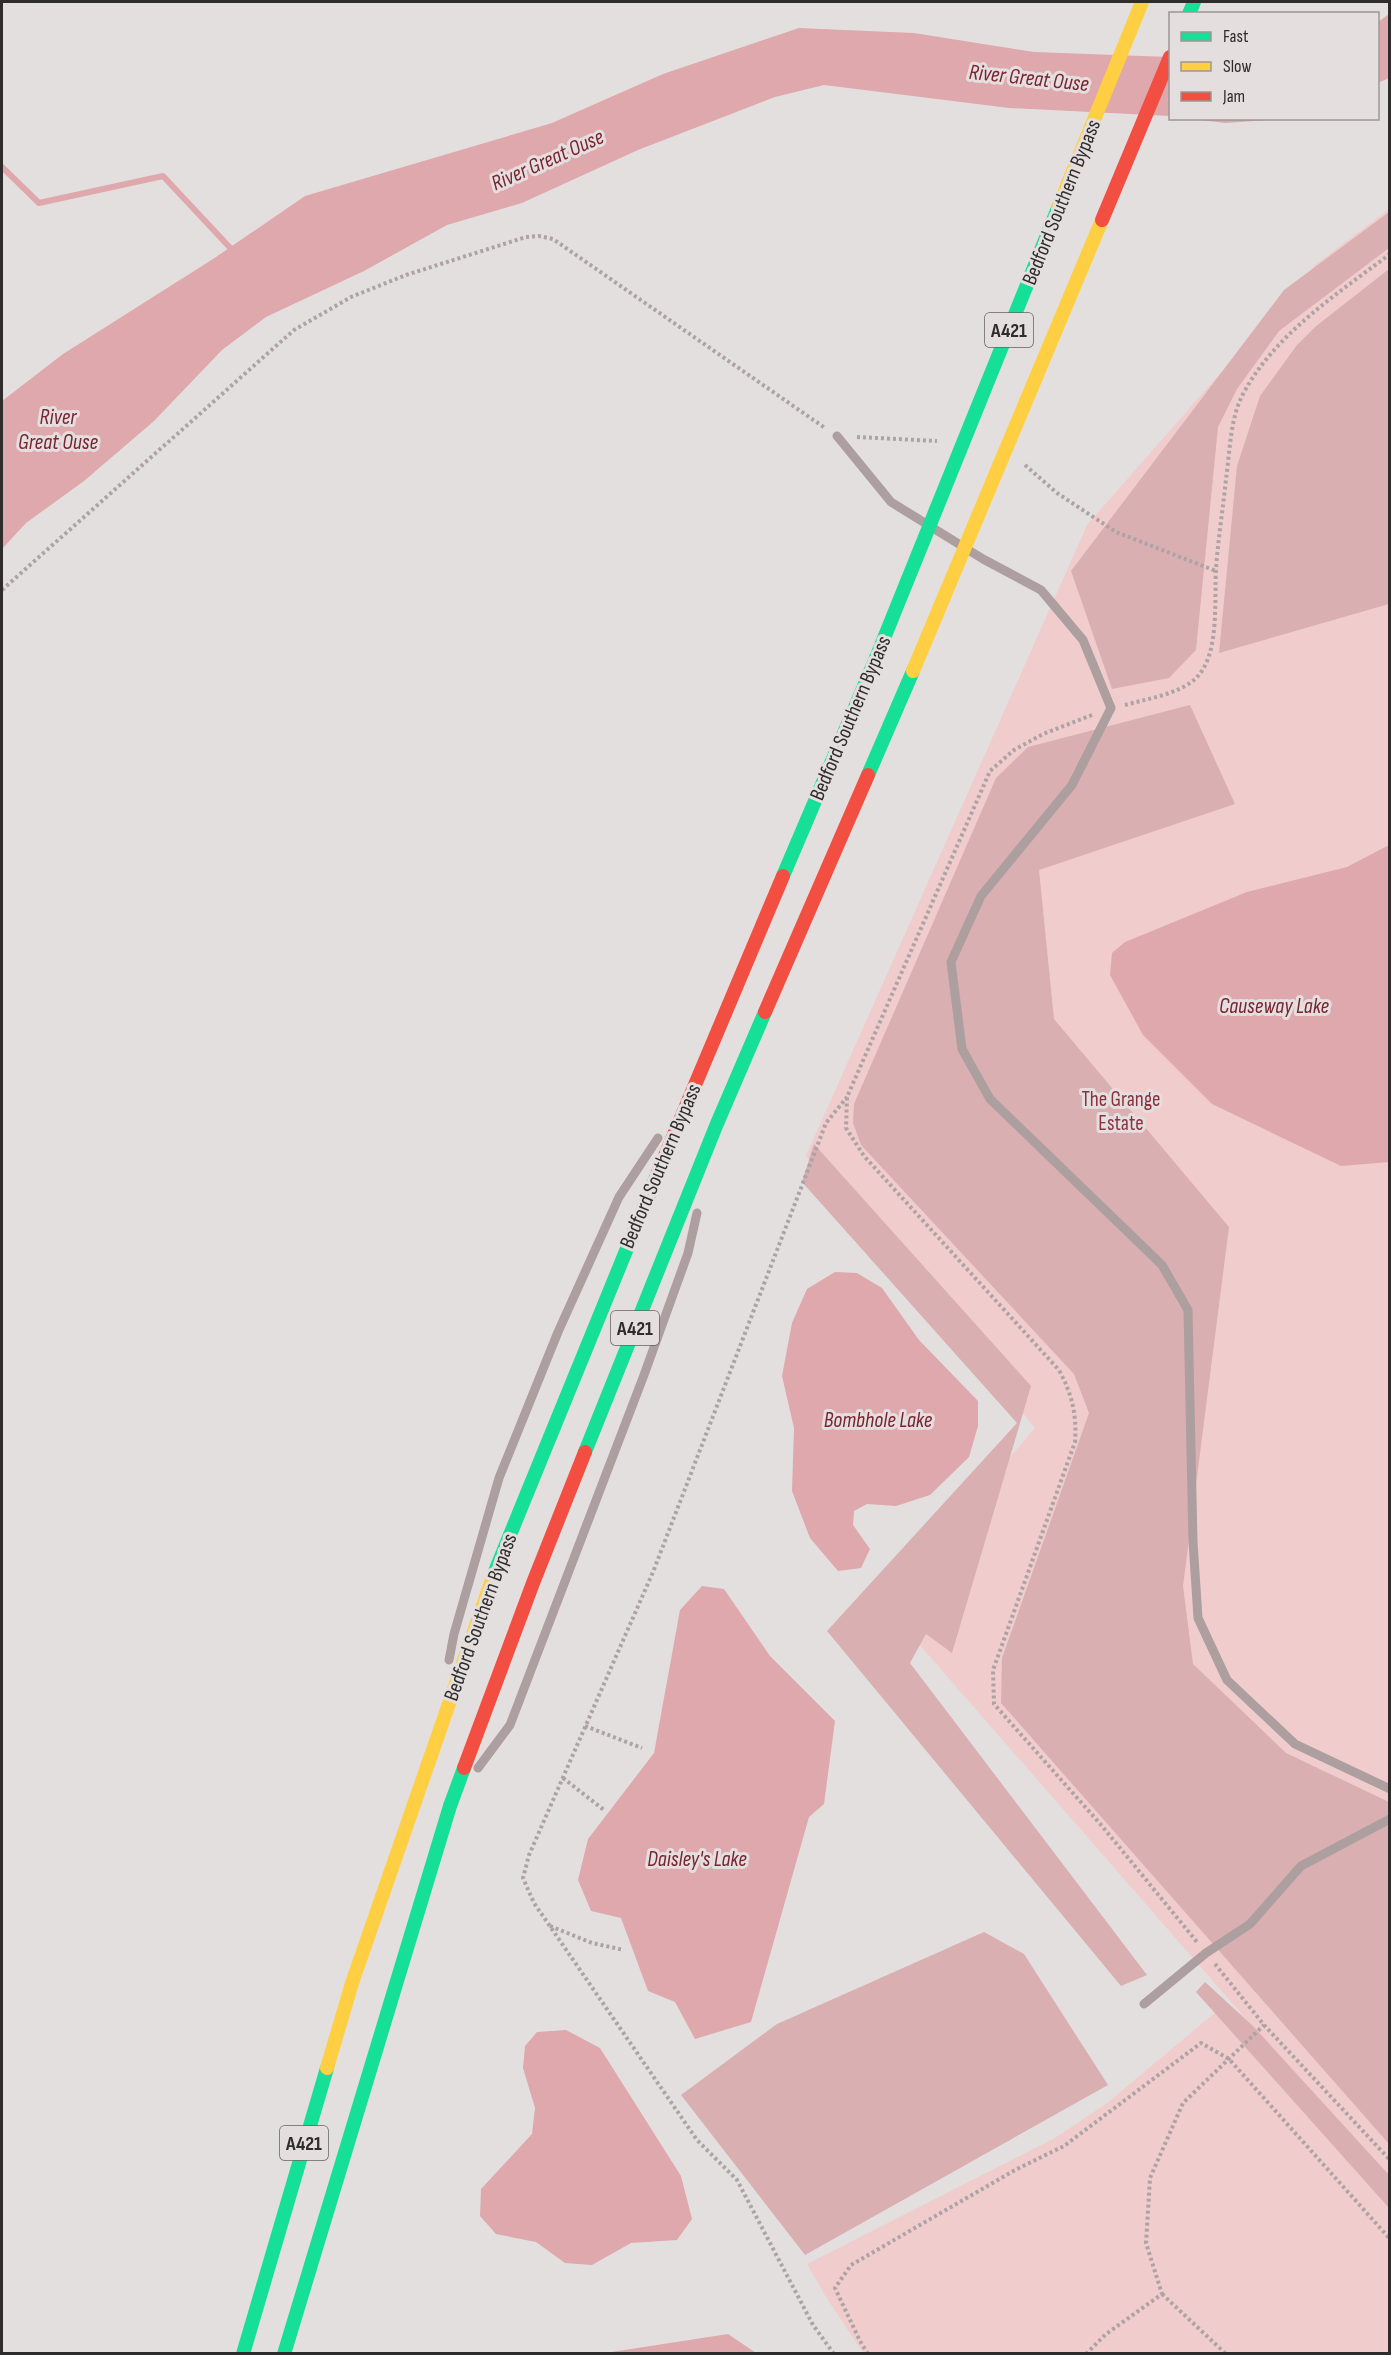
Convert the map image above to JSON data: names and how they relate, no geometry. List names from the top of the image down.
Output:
{
  "streets": {
    "highway": ["Bedford Southern Bypass", "A421"]
  },
  "water": [
    "River Great Ouse",
    "Causeway Lake",
    "Bombhole Lake",
    "Daisley's Lake"
  ],
  "parks": ["The Grange Estate"],
  "legend": ["Fast", "Slow", "Jam"]
}
